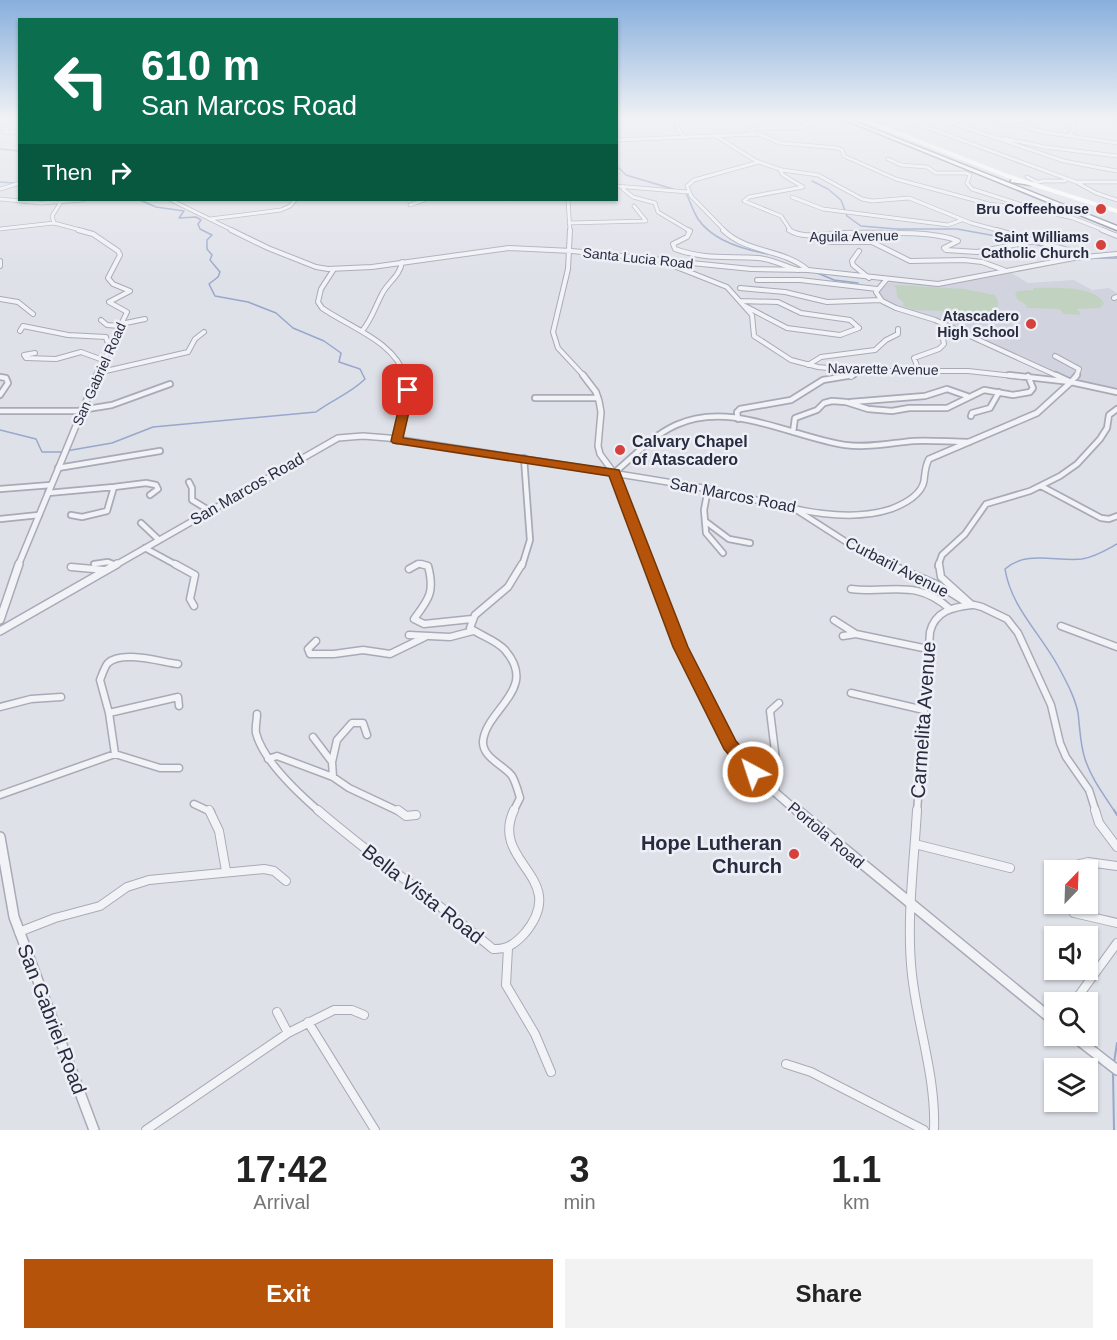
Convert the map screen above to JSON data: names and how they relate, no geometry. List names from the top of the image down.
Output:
{
  "streets": {
    "street": [
      "Aguila Avenue",
      "Santa Lucia Road",
      "Navarette Avenue",
      "San Gabriel Road",
      "San Marcos Road",
      "Curbaril Avenue",
      "Carmelita Avenue",
      "Portola Road",
      "Bella Vista Road"
    ]
  },
  "crossings": [
    ["Navarette Avenue", "San Marcos Road"],
    ["San Marcos Road", "Curbaril Avenue"],
    ["San Marcos Road", "Portola Road"],
    ["Carmelita Avenue", "Portola Road"]
  ],
  "places": [
    "Bru Coffeehouse",
    "Saint Williams Catholic Church",
    "Atascadero High School",
    "Calvary Chapel of Atascadero",
    "Hope Lutheran Church"
  ],
  "north": "top right",
  "page": {
    "turn": ["610 m", "San Marcos Road"],
    "then": "Then",
    "eta": [
      "17:42",
      "Arrival",
      "3",
      "min",
      "1.1",
      "km"
    ],
    "buttons": ["Exit", "Share"]
  }
}
